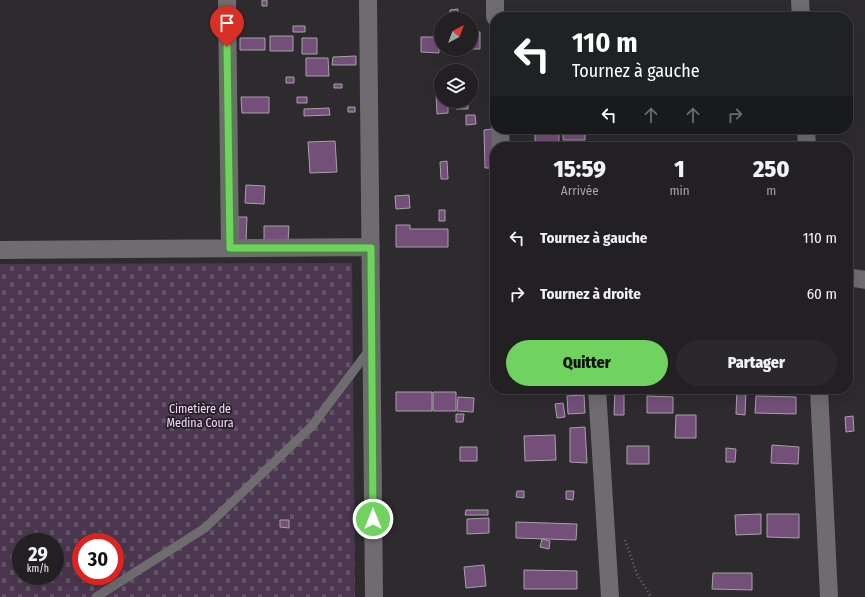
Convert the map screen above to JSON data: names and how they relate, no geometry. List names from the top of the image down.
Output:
{
  "parks": ["Cimetière de Medina Coura"],
  "north": "top right",
  "page": {
    "turn": ["110 m", "Tournez à gauche"],
    "eta": [
      "15:59",
      "Arrivée",
      "1",
      "min",
      "250",
      "m"
    ],
    "list": [
      {
        "name": "Tournez à gauche",
        "value": "110 m"
      },
      {
        "name": "Tournez à droite",
        "value": "60 m"
      }
    ],
    "buttons": ["Quitter", "Partager"],
    "speed": "29 km/h",
    "limit": "30"
  }
}
